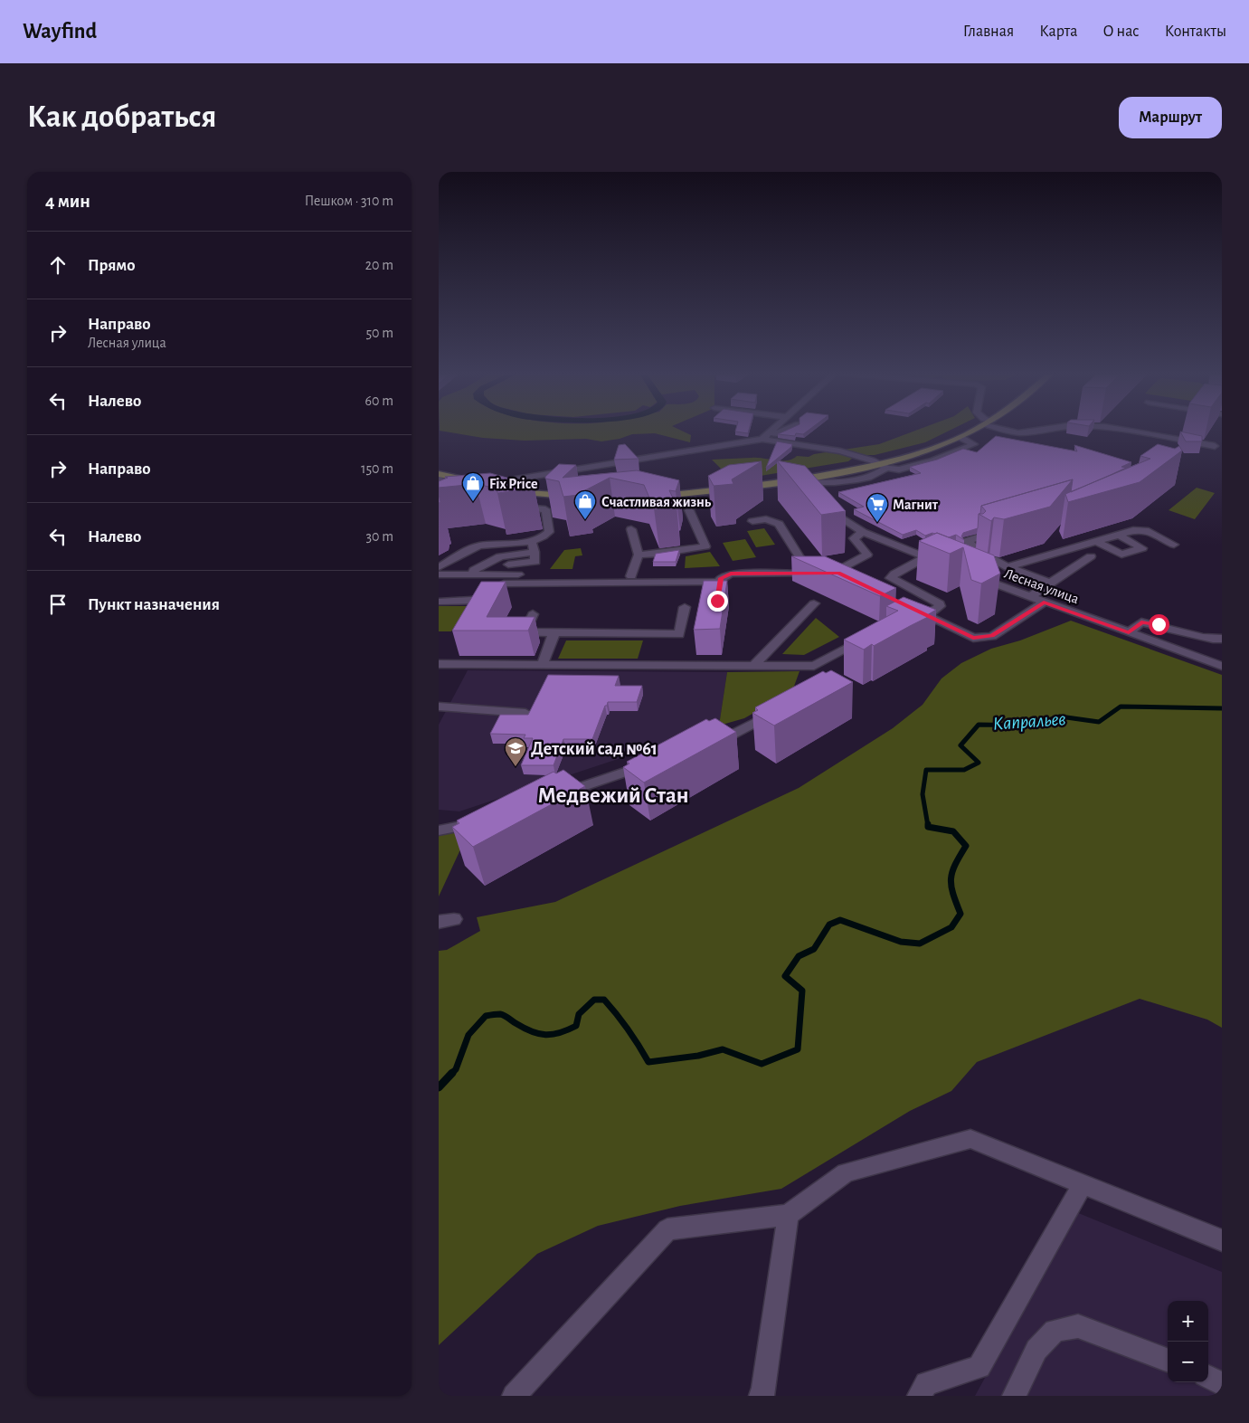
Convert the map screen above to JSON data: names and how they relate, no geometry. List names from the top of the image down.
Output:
{
  "streets": {
    "street": ["Лесная улица"]
  },
  "districts": ["Медвежий Стан"],
  "water": ["Капральев"],
  "places": {
    "shop": ["Fix Price", "Счастливая жизнь"],
    "supermarket": ["Магнит"],
    "school or university": ["Детский сад №61"]
  },
  "page": {
    "header": "Wayfind",
    "nav": [
      "Главная",
      "Карта",
      "О нас",
      "Контакты"
    ],
    "buttons": "Маршрут",
    "title": "Как добраться",
    "heading": ["4 мин", "Пешком · 310 m"],
    "list": [
      ["Прямо", "20 m"],
      ["Направо", "Лесная улица", "50 m"],
      ["Налево", "60 m"],
      ["Направо", "150 m"],
      ["Налево", "30 m"],
      "Пункт назначения"
    ],
    "map_buttons": ["+", "−"]
  }
}
